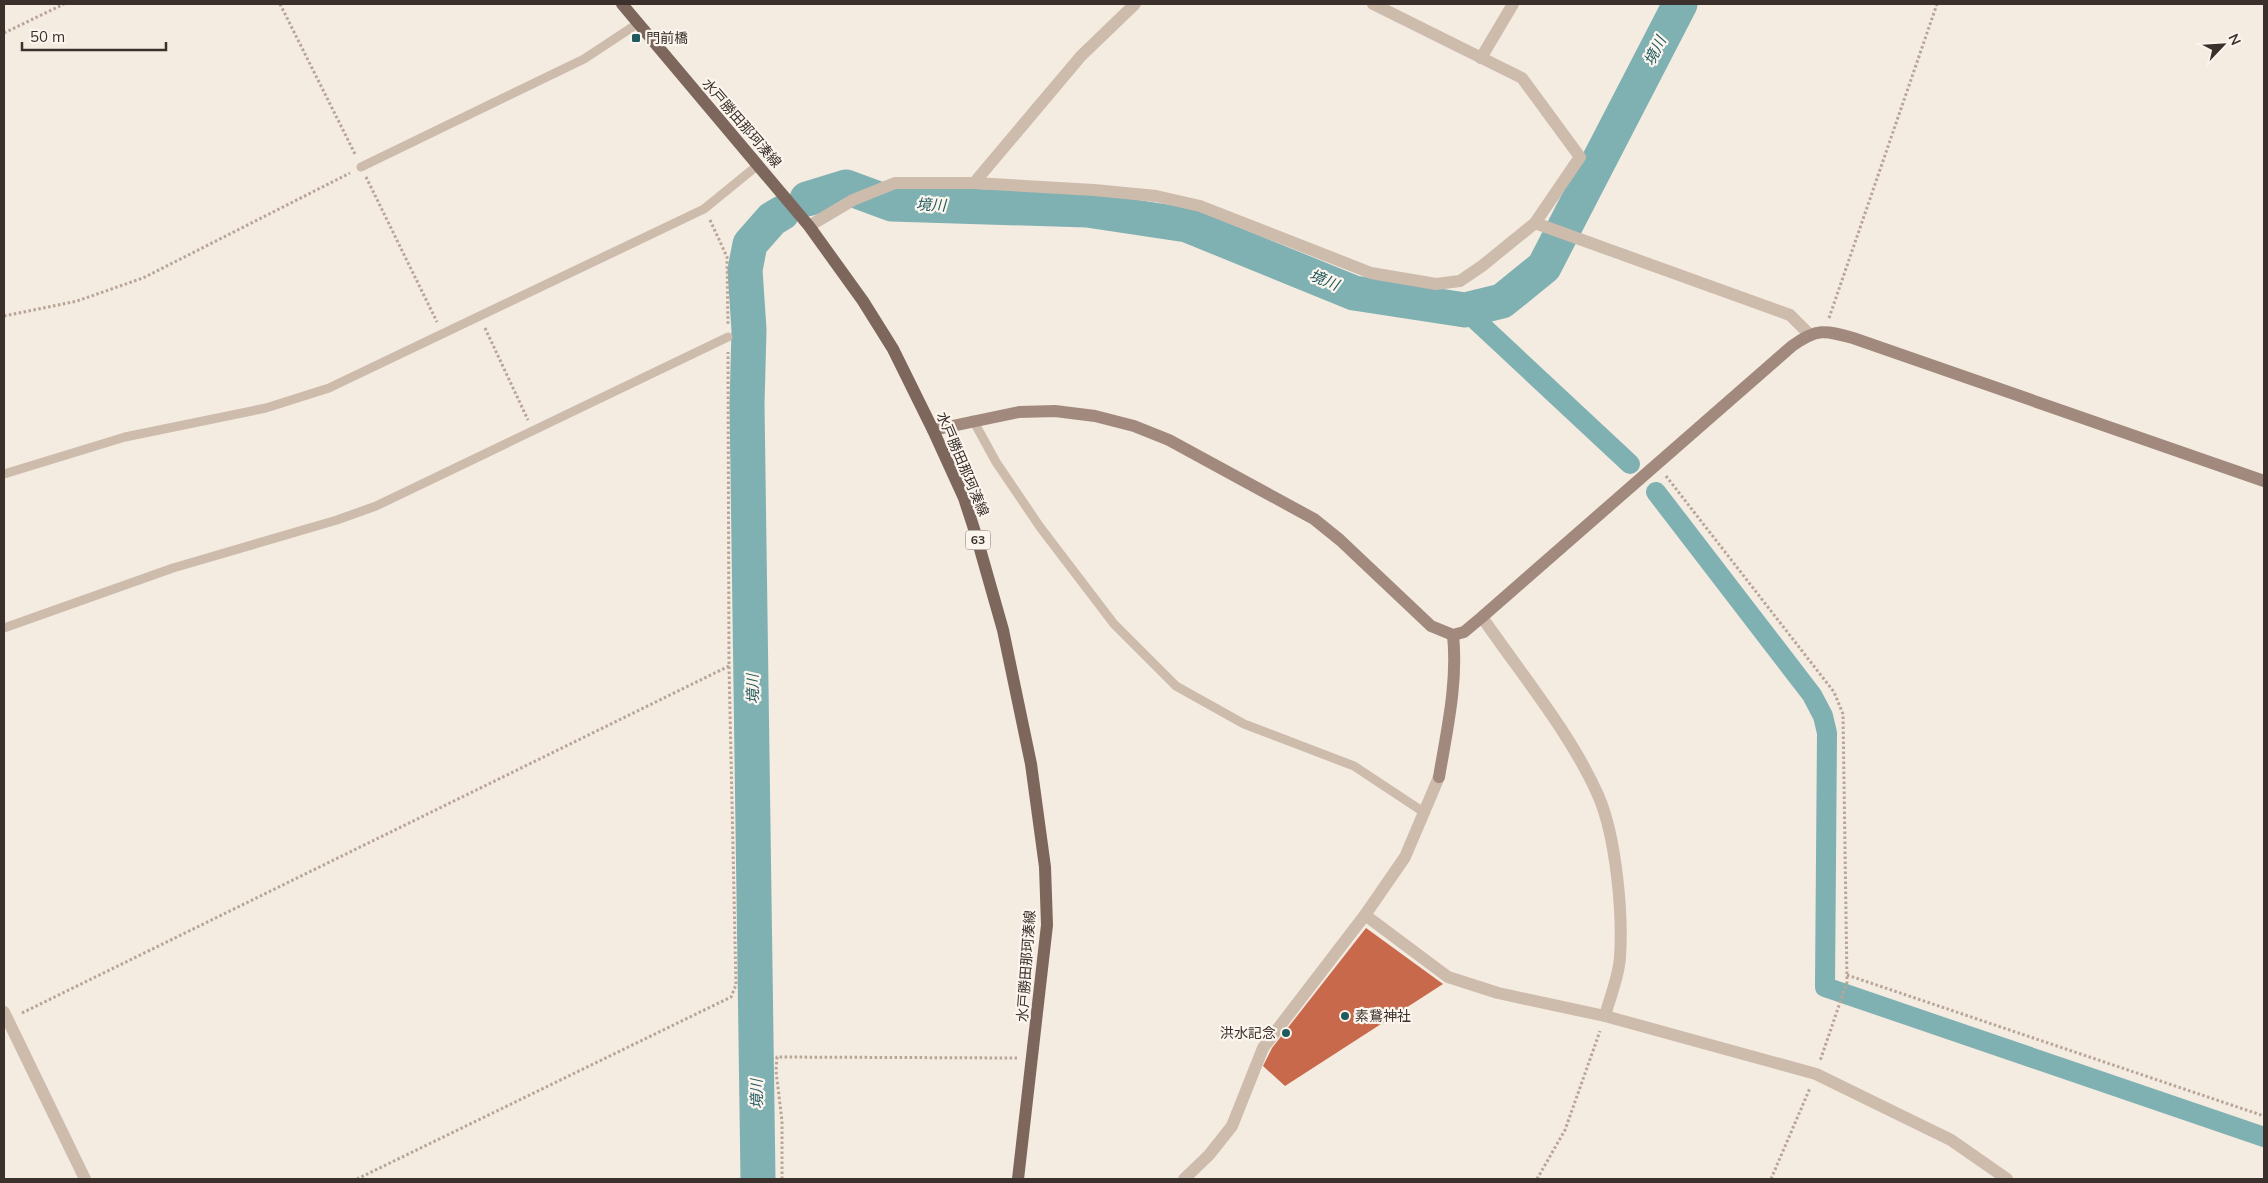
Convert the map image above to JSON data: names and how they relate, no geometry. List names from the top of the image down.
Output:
{
  "streets": {
    "main road": ["水戸勝田那珂湊線", "63"]
  },
  "water": ["境川"],
  "places": {
    "transit": ["門前橋"],
    "other": ["素鵞神社", "洪水記念"]
  },
  "scale_bar": "50 m",
  "north": "top right"
}
